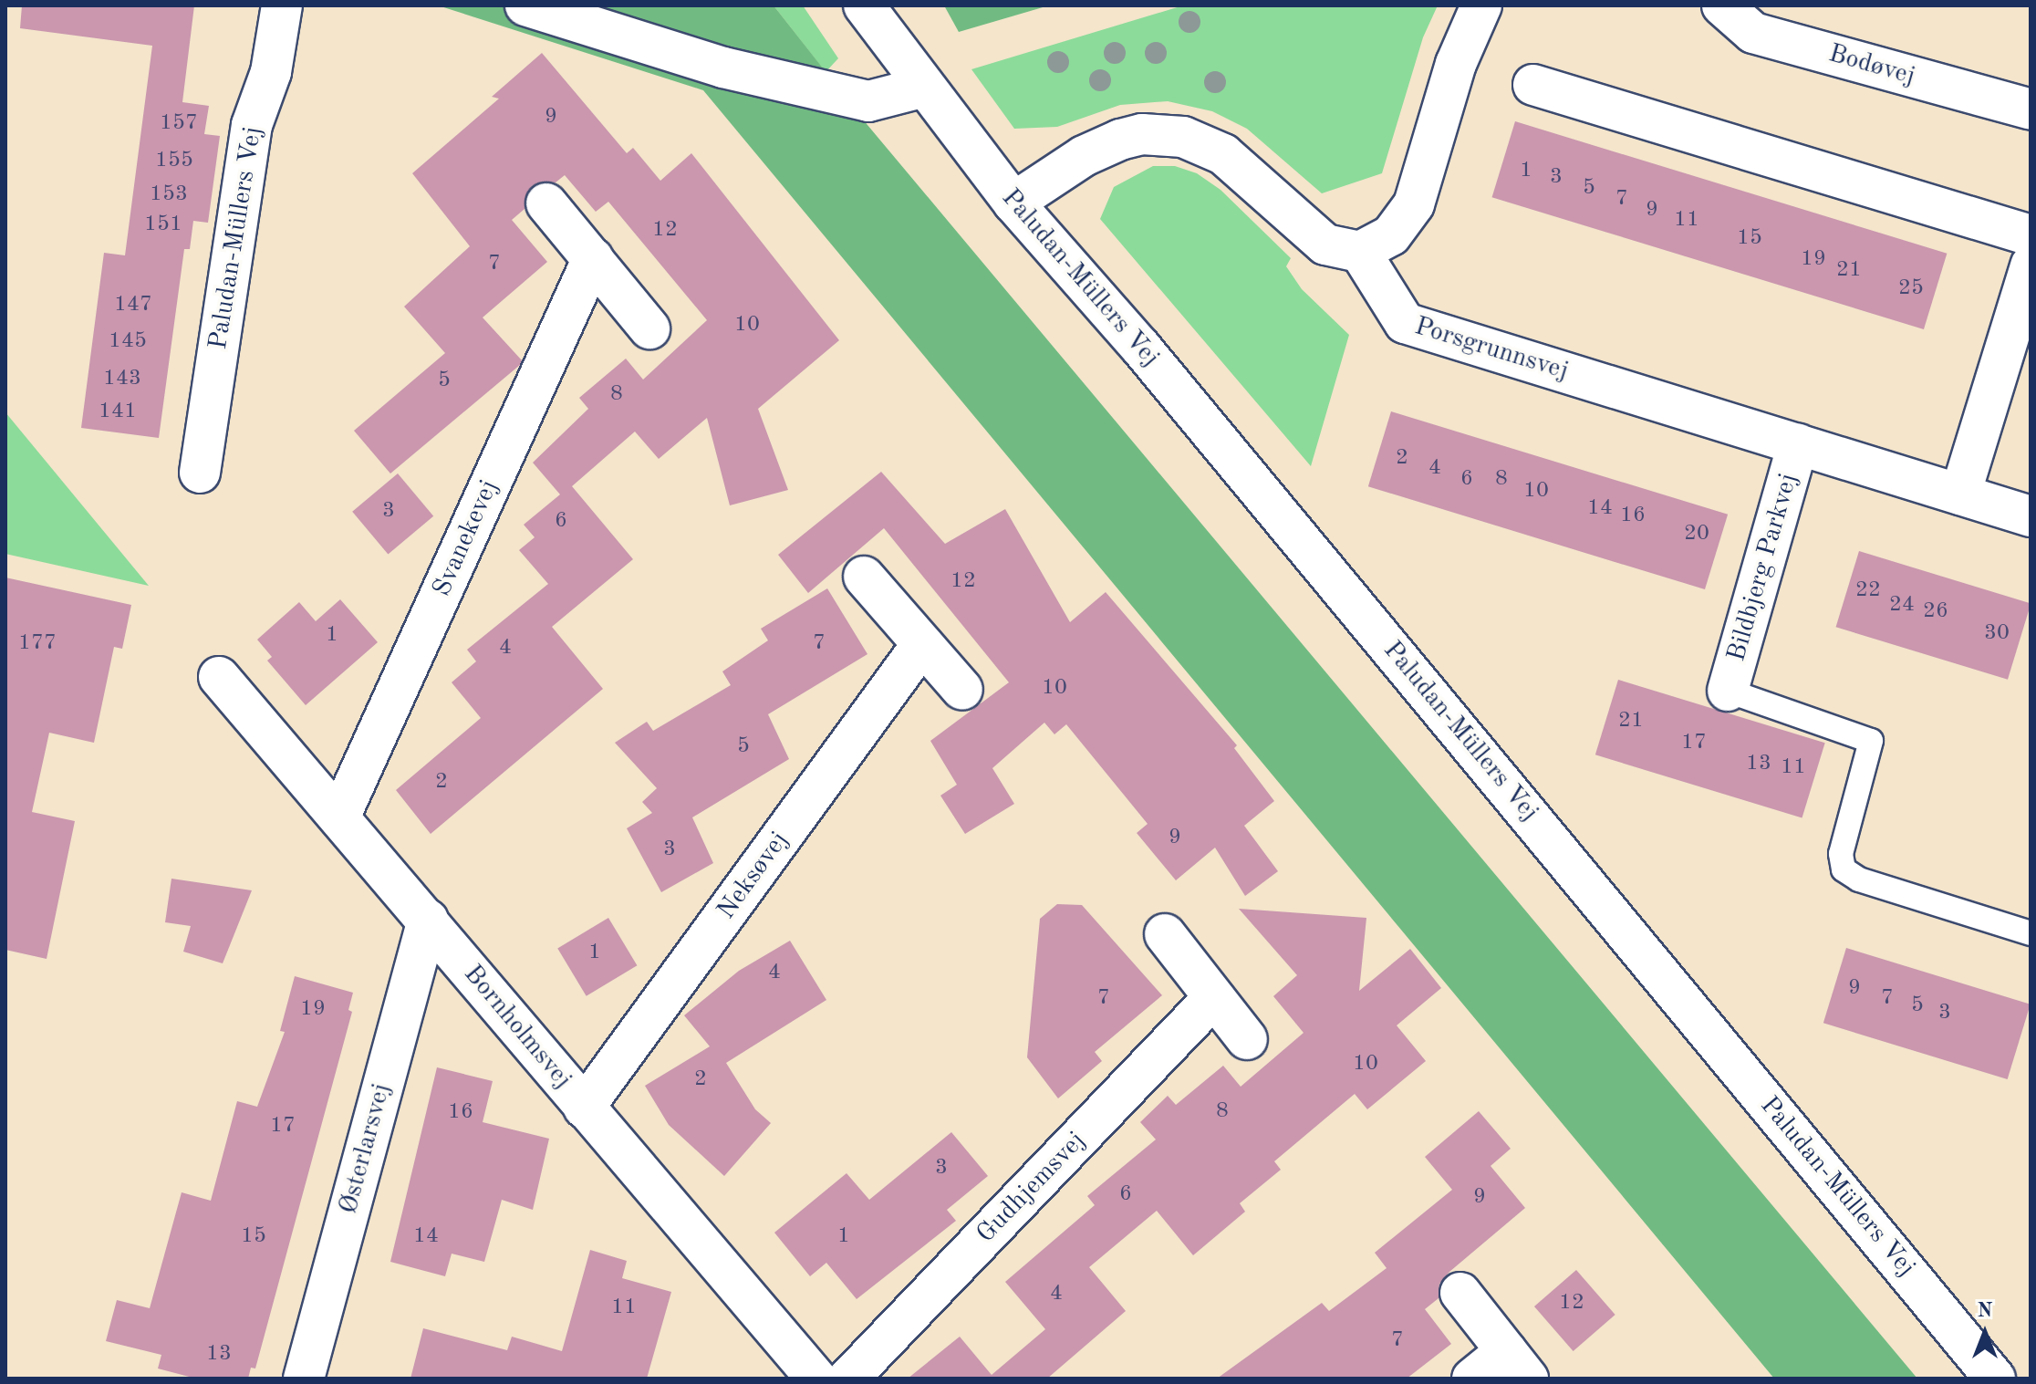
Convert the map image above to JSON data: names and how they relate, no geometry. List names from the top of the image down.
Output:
{
  "streets": {
    "street": [
      "Bodøvej",
      "Paludan-Müllers Vej",
      "Porsgrunnsvej",
      "Svanekevej",
      "Bildbjerg Parkvej",
      "Neksøvej",
      "Bornholmsvej",
      "Østerlarsvej",
      "Gudhjemsvej"
    ]
  },
  "crossings": [
    ["Porsgrunnsvej", "Bildbjerg Parkvej"],
    ["Svanekevej", "Bornholmsvej"],
    ["Neksøvej", "Bornholmsvej"],
    ["Bornholmsvej", "Østerlarsvej"]
  ],
  "house_numbers": [
    "9",
    "157",
    "155",
    "1",
    "3",
    "5",
    "153",
    "7",
    "9",
    "11",
    "151",
    "12",
    "15",
    "19",
    "7",
    "21",
    "25",
    "147",
    "10",
    "145",
    "143",
    "5",
    "8",
    "141",
    "2",
    "4",
    "6",
    "8",
    "10",
    "14",
    "3",
    "16",
    "6",
    "20",
    "12",
    "22",
    "24",
    "26",
    "30",
    "1",
    "177",
    "7",
    "4",
    "10",
    "21",
    "17",
    "5",
    "13",
    "11",
    "2",
    "9",
    "3",
    "1",
    "4",
    "9",
    "7",
    "7",
    "5",
    "19",
    "3",
    "10",
    "2",
    "8",
    "16",
    "17",
    "3",
    "6",
    "9",
    "15",
    "14",
    "1",
    "4",
    "12",
    "11",
    "7",
    "13"
  ],
  "north": "top"
}
